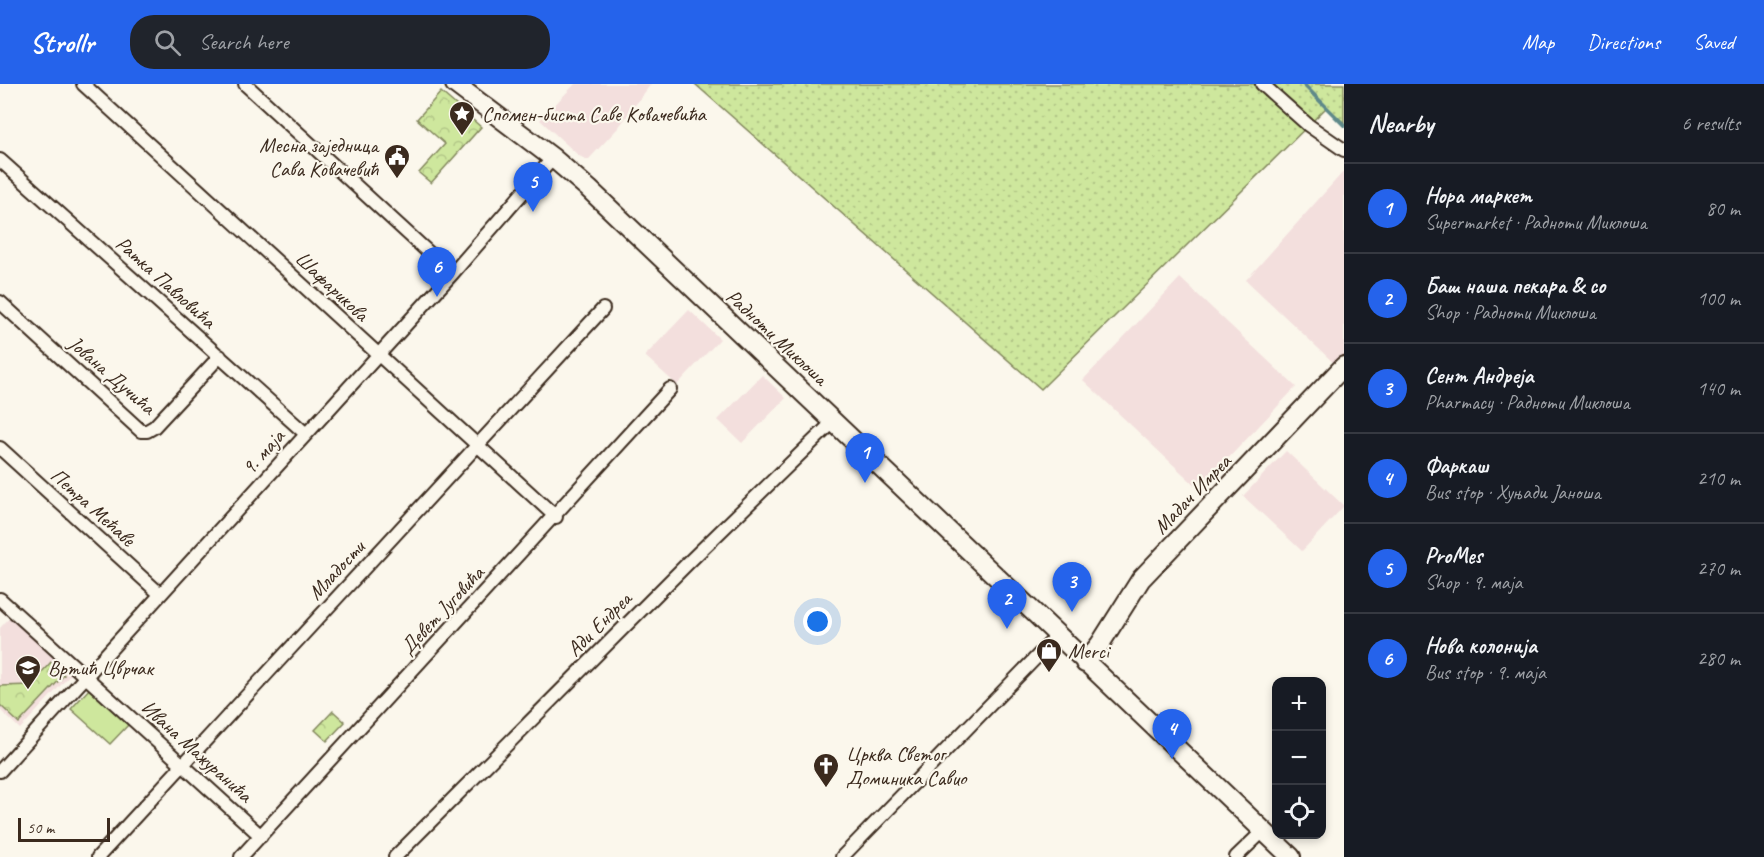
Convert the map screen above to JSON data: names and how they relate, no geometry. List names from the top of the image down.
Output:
{
  "streets": {
    "street": [
      "Ратка Павловића",
      "Шафарикова",
      "Радноти Миклоша",
      "Јована Дучића",
      "9. маја",
      "Мадач Имреа",
      "Петра Мећаве",
      "Младости",
      "Девет Југовића",
      "Ади Ендреа",
      "Ивана Мажуранића"
    ]
  },
  "crossings": [
    ["Ратка Павловића", "Јована Дучића"],
    ["Ратка Павловића", "9. маја"],
    ["Шафарикова", "9. маја"],
    ["Шафарикова", "Младости"],
    ["Шафарикова", "Девет Југовића"],
    ["Радноти Миклоша", "9. маја"],
    ["Радноти Миклоша", "Мадач Имреа"],
    ["Радноти Миклоша", "Ади Ендреа"],
    ["9. маја", "Петра Мећаве"],
    ["9. маја", "Ивана Мажуранића"],
    ["Младости", "Ивана Мажуранића"],
    ["Девет Југовића", "Ивана Мажуранића"]
  ],
  "places": {
    "place": ["Спомен-биста Саве Ковачевића"],
    "public building": ["Месна заједница Сава Ковачевић"],
    "shop": ["Merci"],
    "school or university": ["Вртић Цврчак"],
    "church": ["Црква Светог Доминика Савио"]
  },
  "scale_bar": "50 m",
  "page": {
    "header": "Strollr",
    "search": "Search here",
    "nav": ["Map", "Directions", "Saved"],
    "heading": ["Nearby", "6 results"],
    "pins": [
      "5",
      "6",
      "1",
      "3",
      "2",
      "4"
    ],
    "list": [
      {
        "mark": "1",
        "name": "Нора маркет",
        "note": "Supermarket · Радноти Миклоша",
        "value": "80 m"
      },
      {
        "mark": "2",
        "name": "Баш наша пекара & co",
        "note": "Shop · Радноти Миклоша",
        "value": "100 m"
      },
      {
        "mark": "3",
        "name": "Сент Андреја",
        "note": "Pharmacy · Радноти Миклоша",
        "value": "140 m"
      },
      {
        "mark": "4",
        "name": "Фаркаш",
        "note": "Bus stop · Хуњади Јаноша",
        "value": "210 m"
      },
      {
        "mark": "5",
        "name": "ProMes",
        "note": "Shop · 9. маја",
        "value": "270 m"
      },
      {
        "mark": "6",
        "name": "Нова колонија",
        "note": "Bus stop · 9. маја",
        "value": "280 m"
      }
    ],
    "map_buttons": ["+", "−"],
    "scale": "50 m"
  }
}
